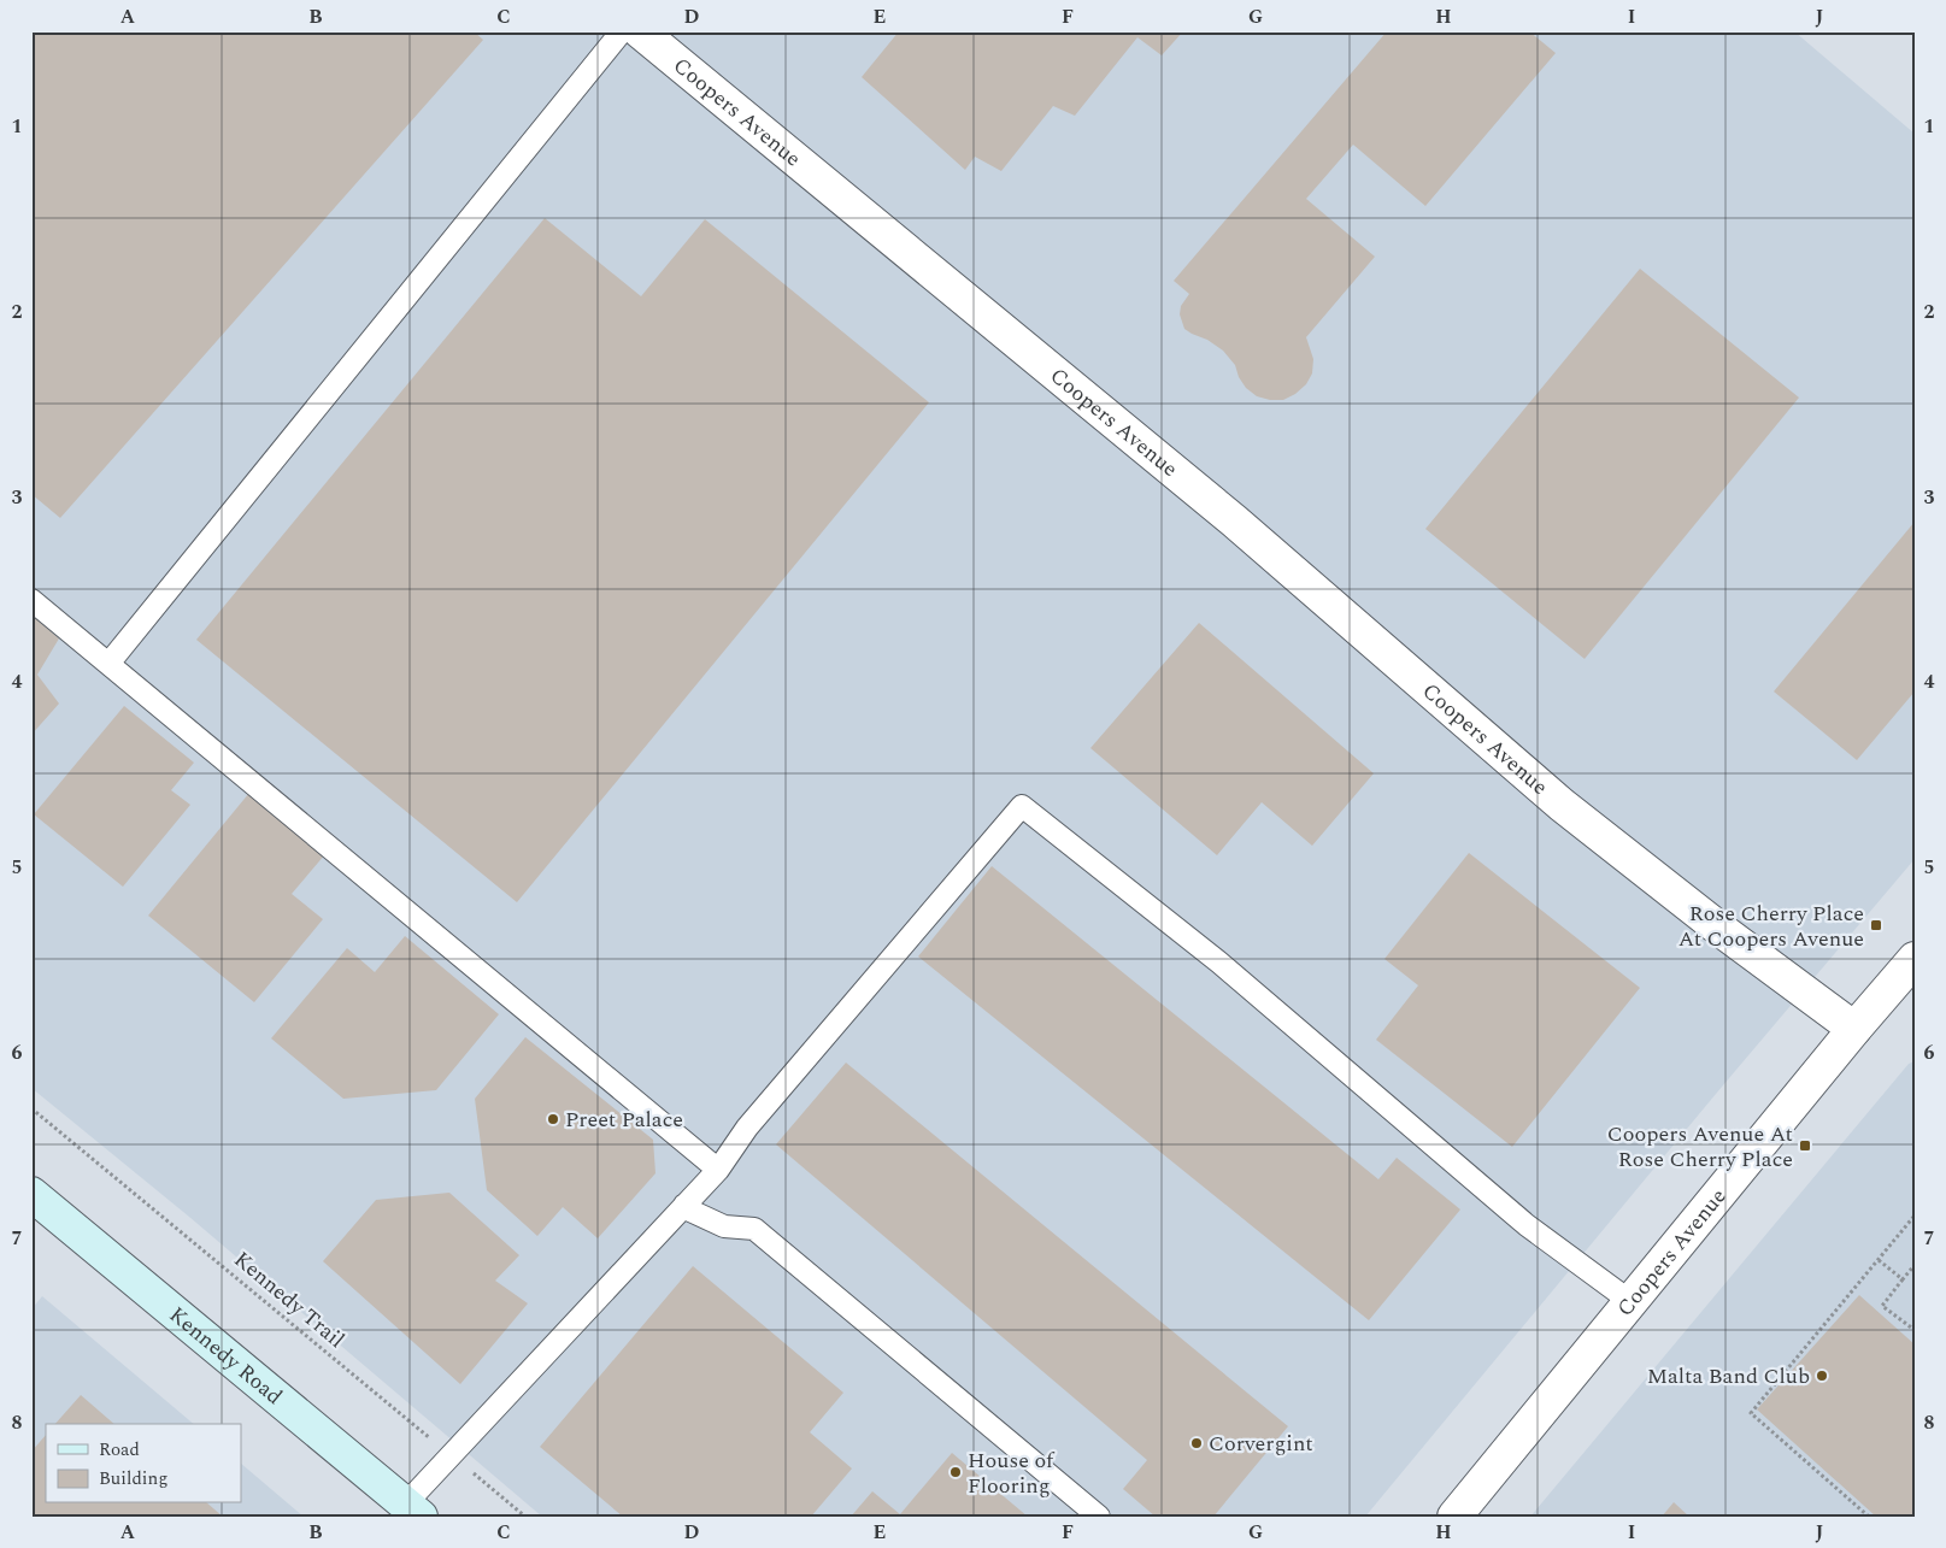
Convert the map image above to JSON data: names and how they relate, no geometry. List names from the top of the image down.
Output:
{
  "streets": {
    "main road": ["Kennedy Road"],
    "street": ["Coopers Avenue"],
    "path": ["Kennedy Trail"]
  },
  "places": {
    "transit": ["Rose Cherry Place At Coopers Avenue", "Coopers Avenue At Rose Cherry Place"],
    "other": [
      "Preet Palace",
      "Malta Band Club",
      "Corvergint",
      "House of Flooring"
    ]
  },
  "legend": ["Road", "Building"],
  "grid": {
    "columns": [
      "A",
      "B",
      "C",
      "D",
      "E",
      "F",
      "G",
      "H",
      "I",
      "J"
    ],
    "rows": [
      "1",
      "2",
      "3",
      "4",
      "5",
      "6",
      "7",
      "8"
    ]
  }
}
